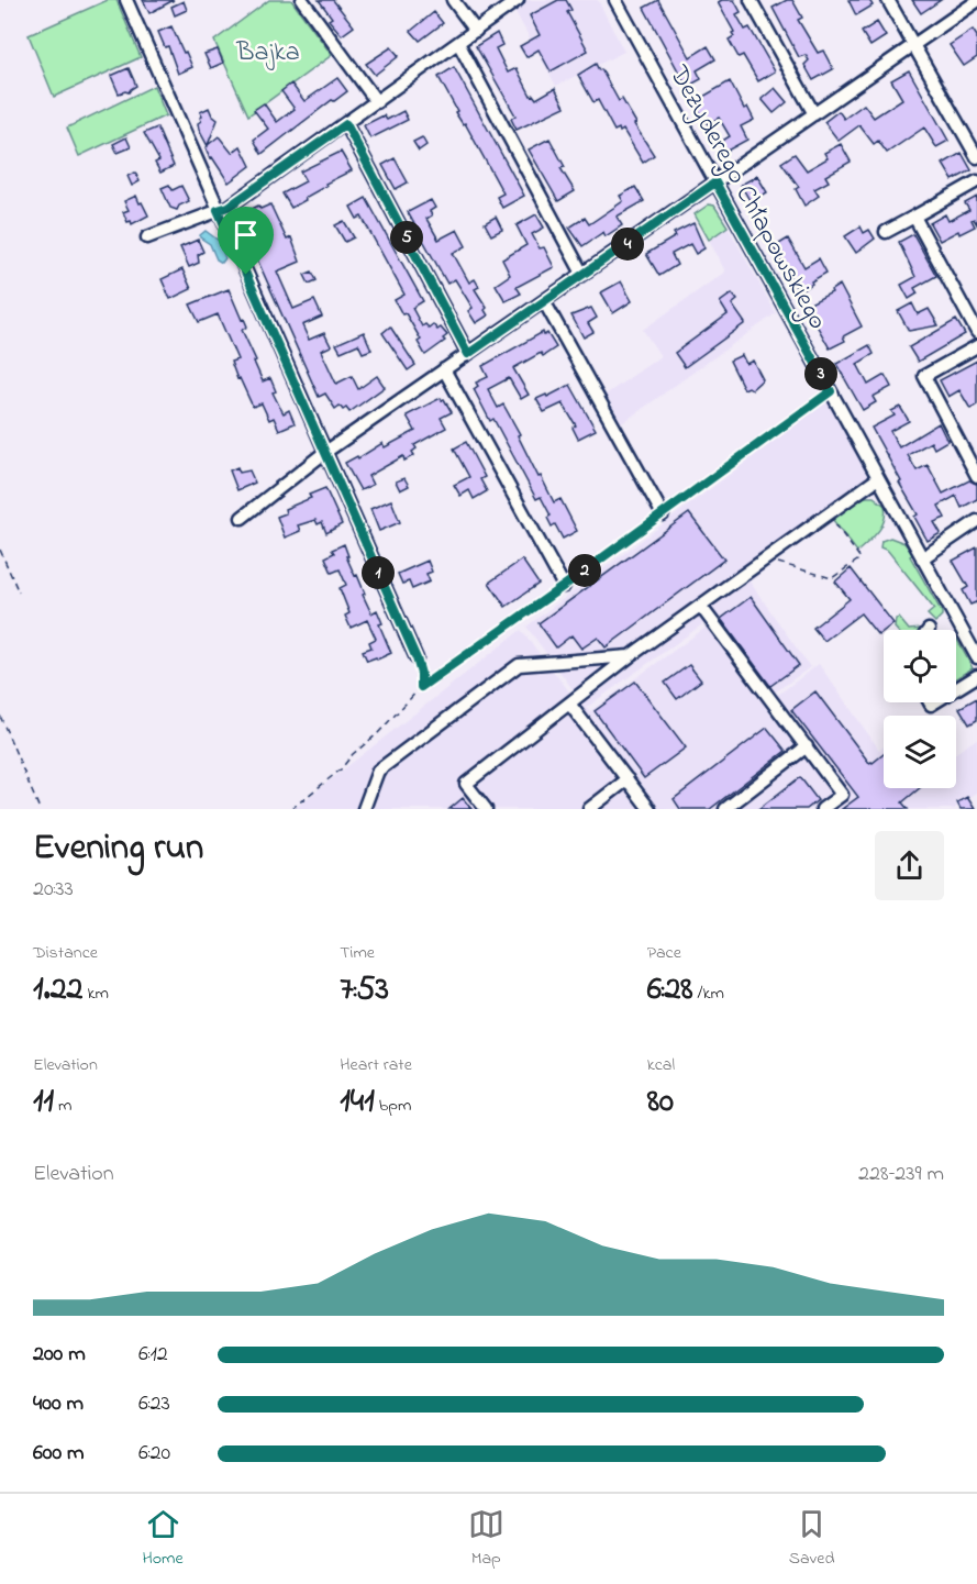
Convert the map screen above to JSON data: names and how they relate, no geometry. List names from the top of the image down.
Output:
{
  "streets": {
    "street": ["Dezyderego Chłapowskiego"]
  },
  "parks": ["Bajka"],
  "page": {
    "pins": [
      "5",
      "4",
      "3",
      "2",
      "1"
    ],
    "heading": ["Evening run", "20:33"],
    "stats": [
      ["Distance", "1.22 km"],
      ["Time", "7:53"],
      ["Pace", "6:28 /km"],
      ["Elevation", "11 m"],
      ["Heart rate", "141 bpm"],
      ["kcal", "80"]
    ],
    "chart": ["Elevation", "228–239 m"],
    "list": [
      {
        "name": "200 m",
        "note": "6:12"
      },
      {
        "name": "400 m",
        "note": "6:23"
      },
      {
        "name": "600 m",
        "note": "6:20"
      }
    ],
    "tabs": ["Home", "Map", "Saved"]
  }
}
